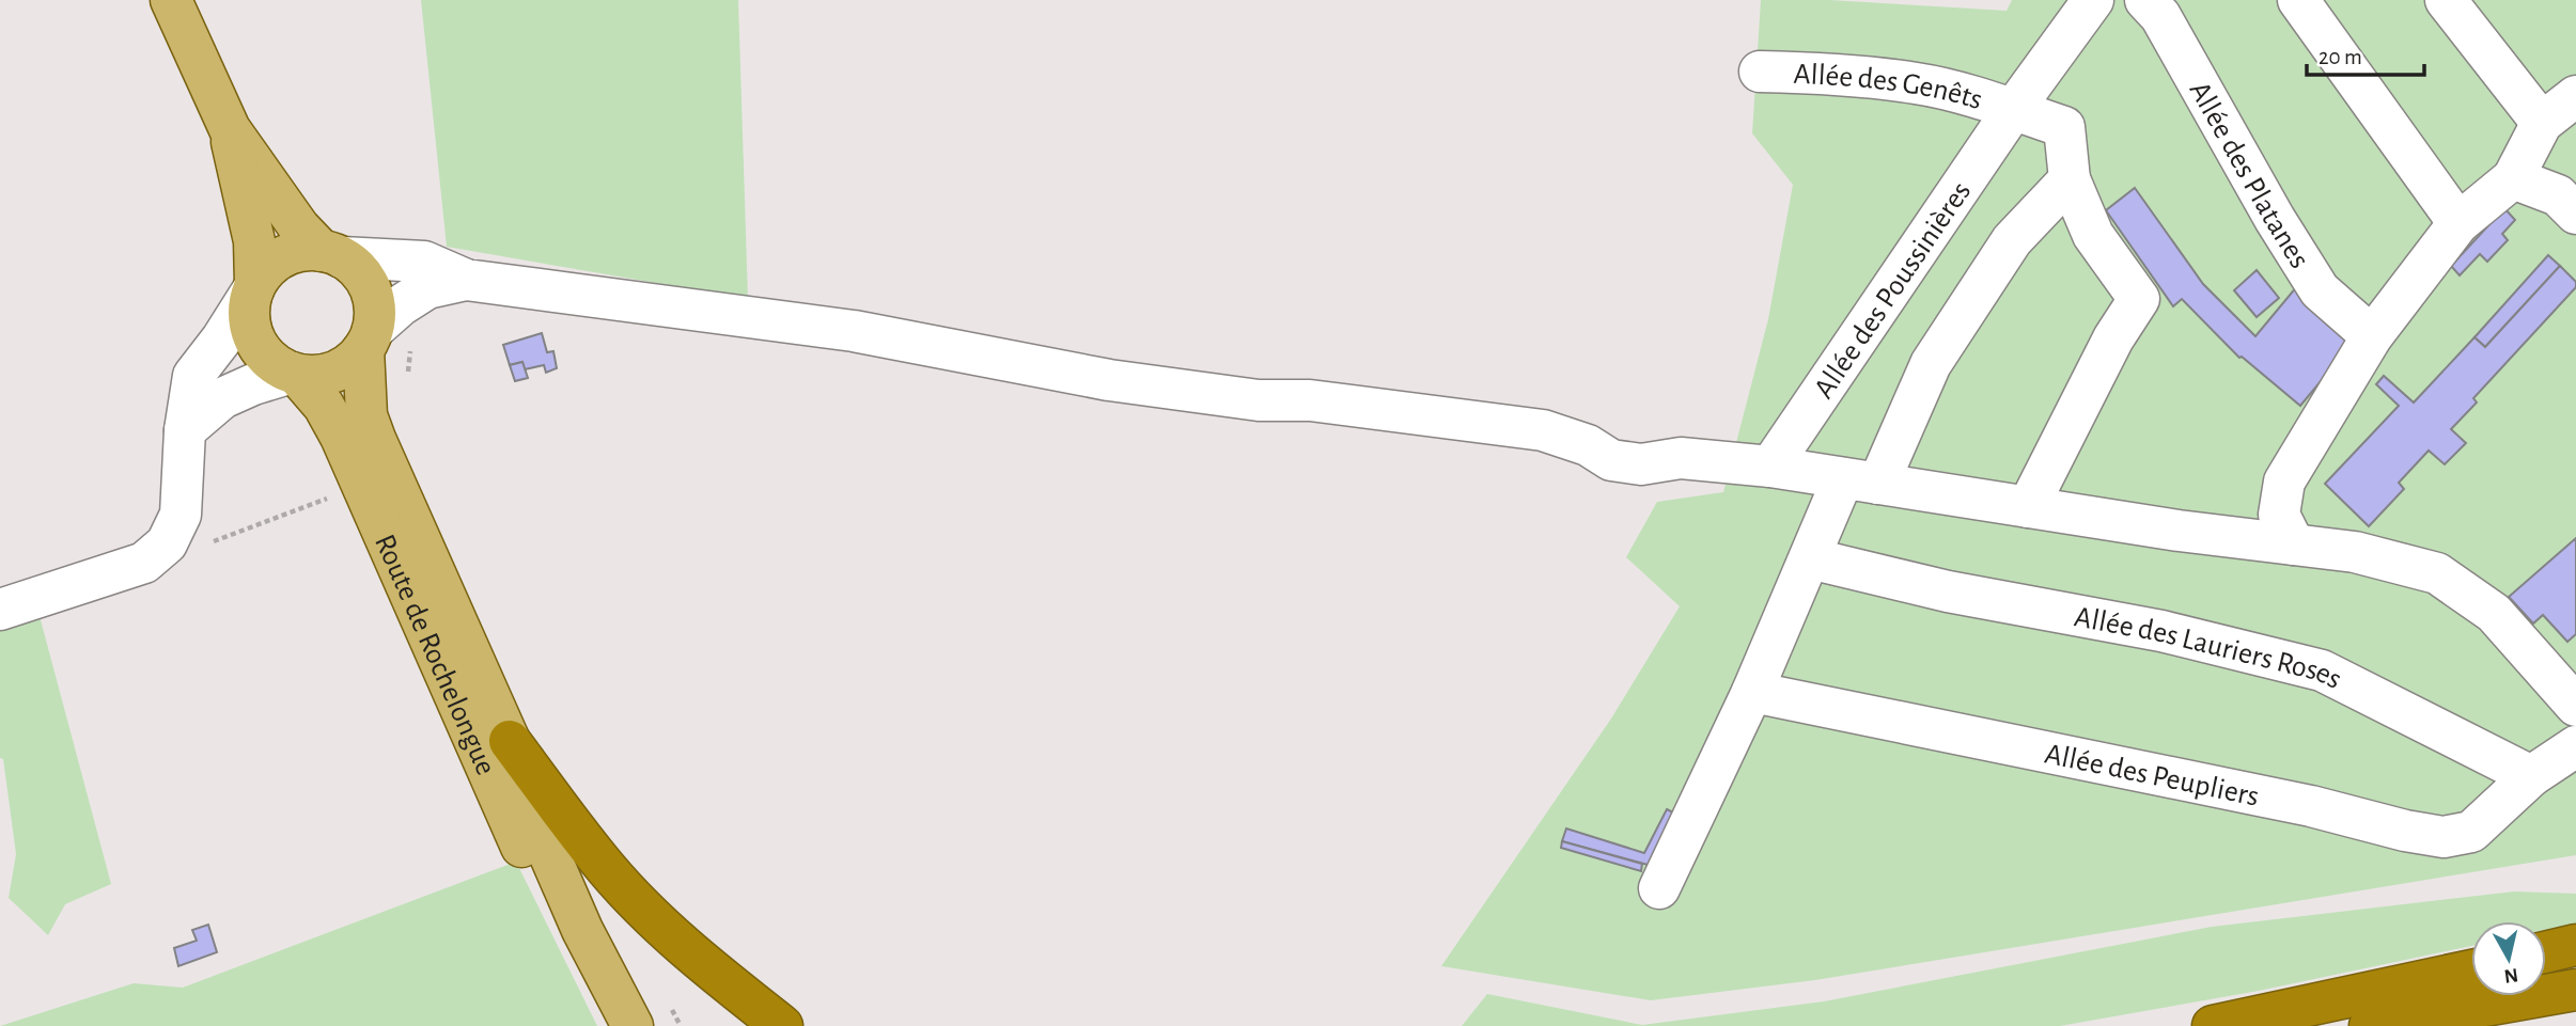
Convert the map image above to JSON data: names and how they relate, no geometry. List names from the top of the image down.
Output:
{
  "streets": {
    "main road": ["Route de Rochelongue"],
    "street": [
      "Allée des Genêts",
      "Allée des Platanes",
      "Allée des Poussinières",
      "Allée des Lauriers Roses",
      "Allée des Peupliers"
    ]
  },
  "crossings": [
    ["Allée des Genêts", "Allée des Poussinières"],
    ["Allée des Lauriers Roses", "Allée des Peupliers"]
  ],
  "scale_bar": "20 m",
  "north": "bottom"
}
